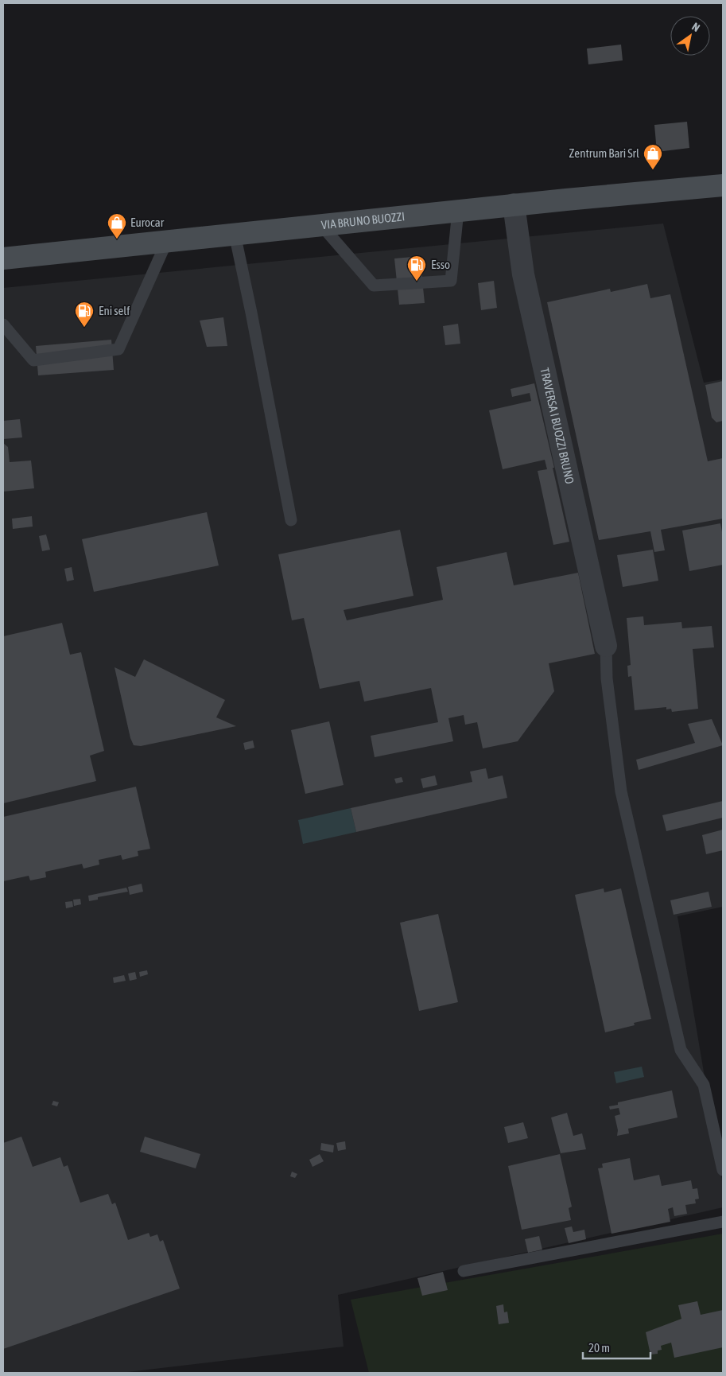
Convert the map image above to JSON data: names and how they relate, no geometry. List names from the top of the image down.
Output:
{
  "streets": {
    "main road": ["VIA BRUNO BUOZZI"],
    "street": ["TRAVERSA I BUOZZI BRUNO"]
  },
  "crossings": [
    ["VIA BRUNO BUOZZI", "TRAVERSA I BUOZZI BRUNO"]
  ],
  "places": {
    "shop": ["Zentrum Bari Srl", "Eurocar"],
    "fuel station": ["Esso", "Eni self"]
  },
  "scale_bar": "20 m",
  "north": "top right"
}
